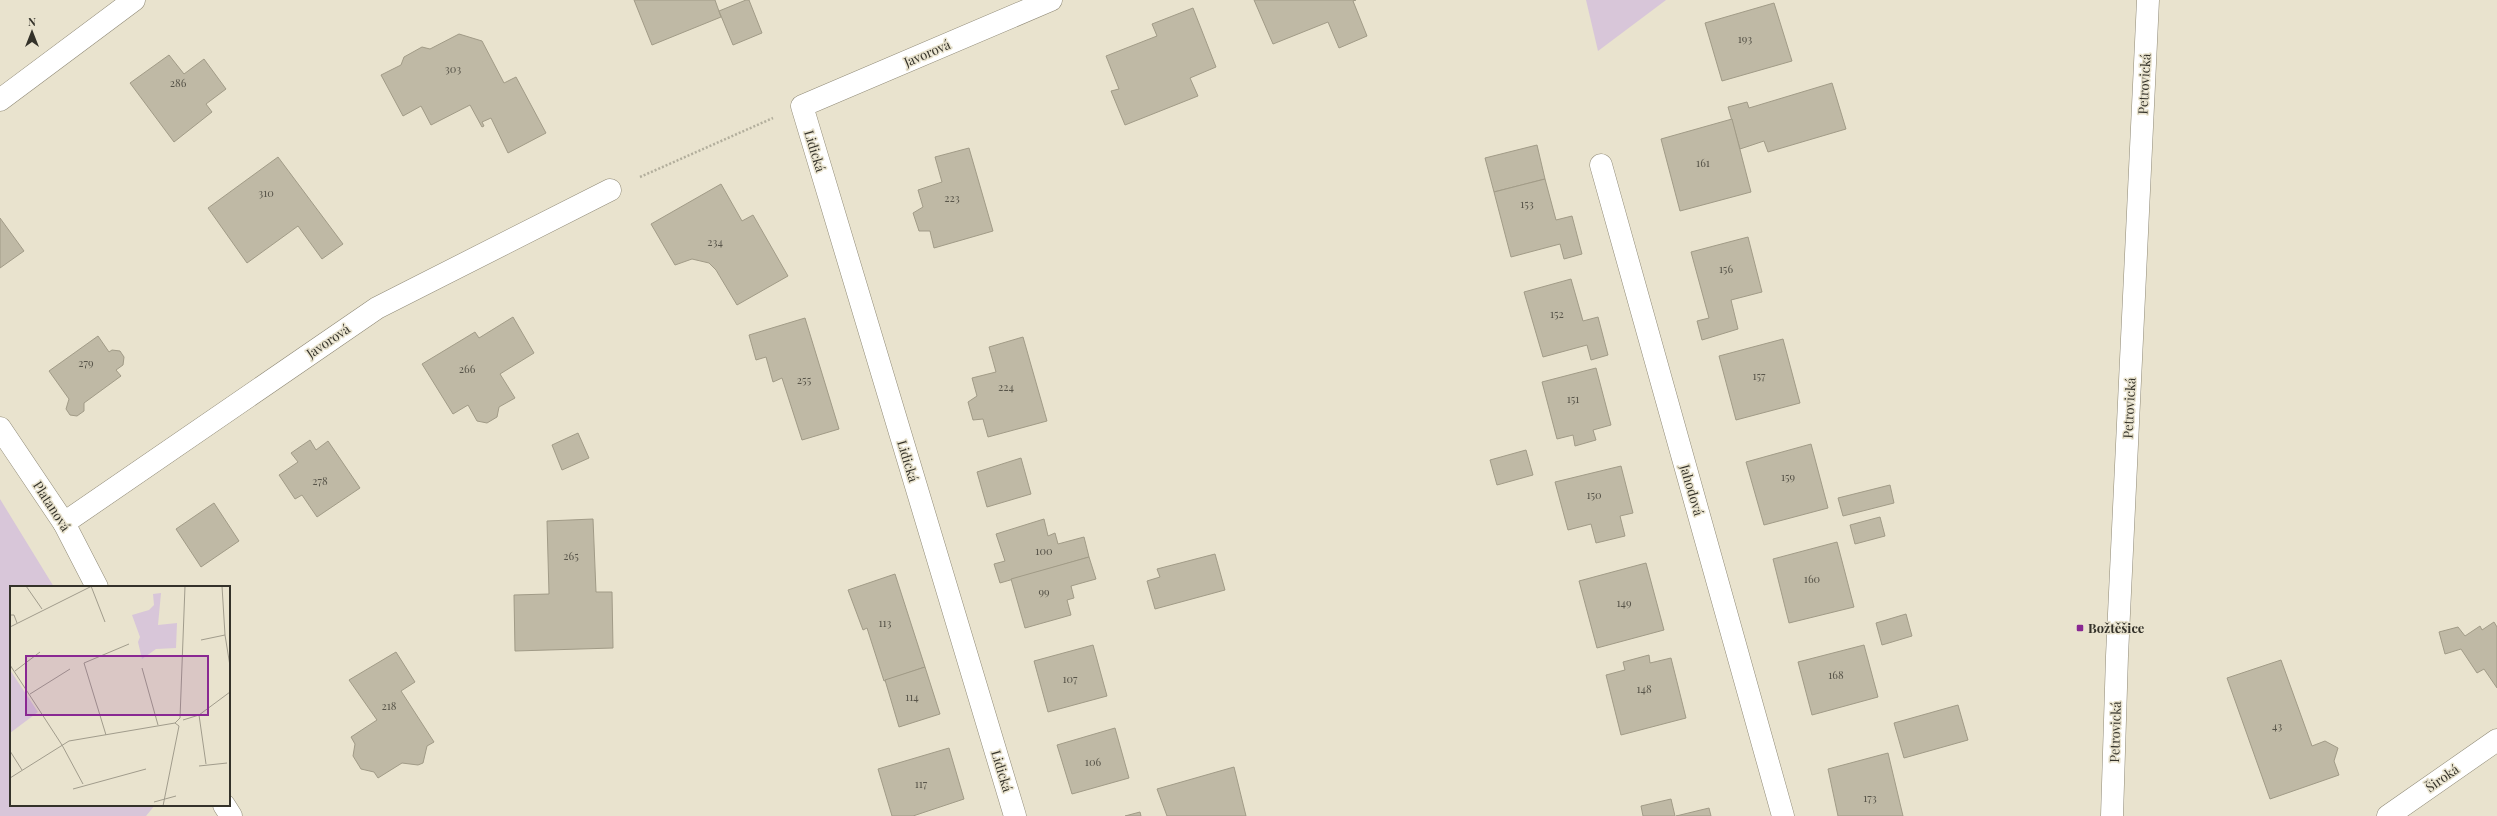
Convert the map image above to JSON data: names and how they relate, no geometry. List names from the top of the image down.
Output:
{
  "streets": {
    "street": [
      "Javorová",
      "Petrovická",
      "Lidická",
      "Jahodová",
      "Platanová",
      "Široká"
    ]
  },
  "crossings": [
    ["Javorová", "Lidická"],
    ["Javorová", "Platanová"]
  ],
  "places": {
    "transit": ["Božtěšice"]
  },
  "house_numbers": [
    "193",
    "303",
    "286",
    "161",
    "310",
    "223",
    "153",
    "234",
    "156",
    "152",
    "279",
    "266",
    "157",
    "255",
    "224",
    "151",
    "159",
    "278",
    "150",
    "100",
    "265",
    "160",
    "99",
    "149",
    "113",
    "168",
    "107",
    "148",
    "114",
    "218",
    "43",
    "106",
    "117",
    "173"
  ],
  "north": "top"
}
